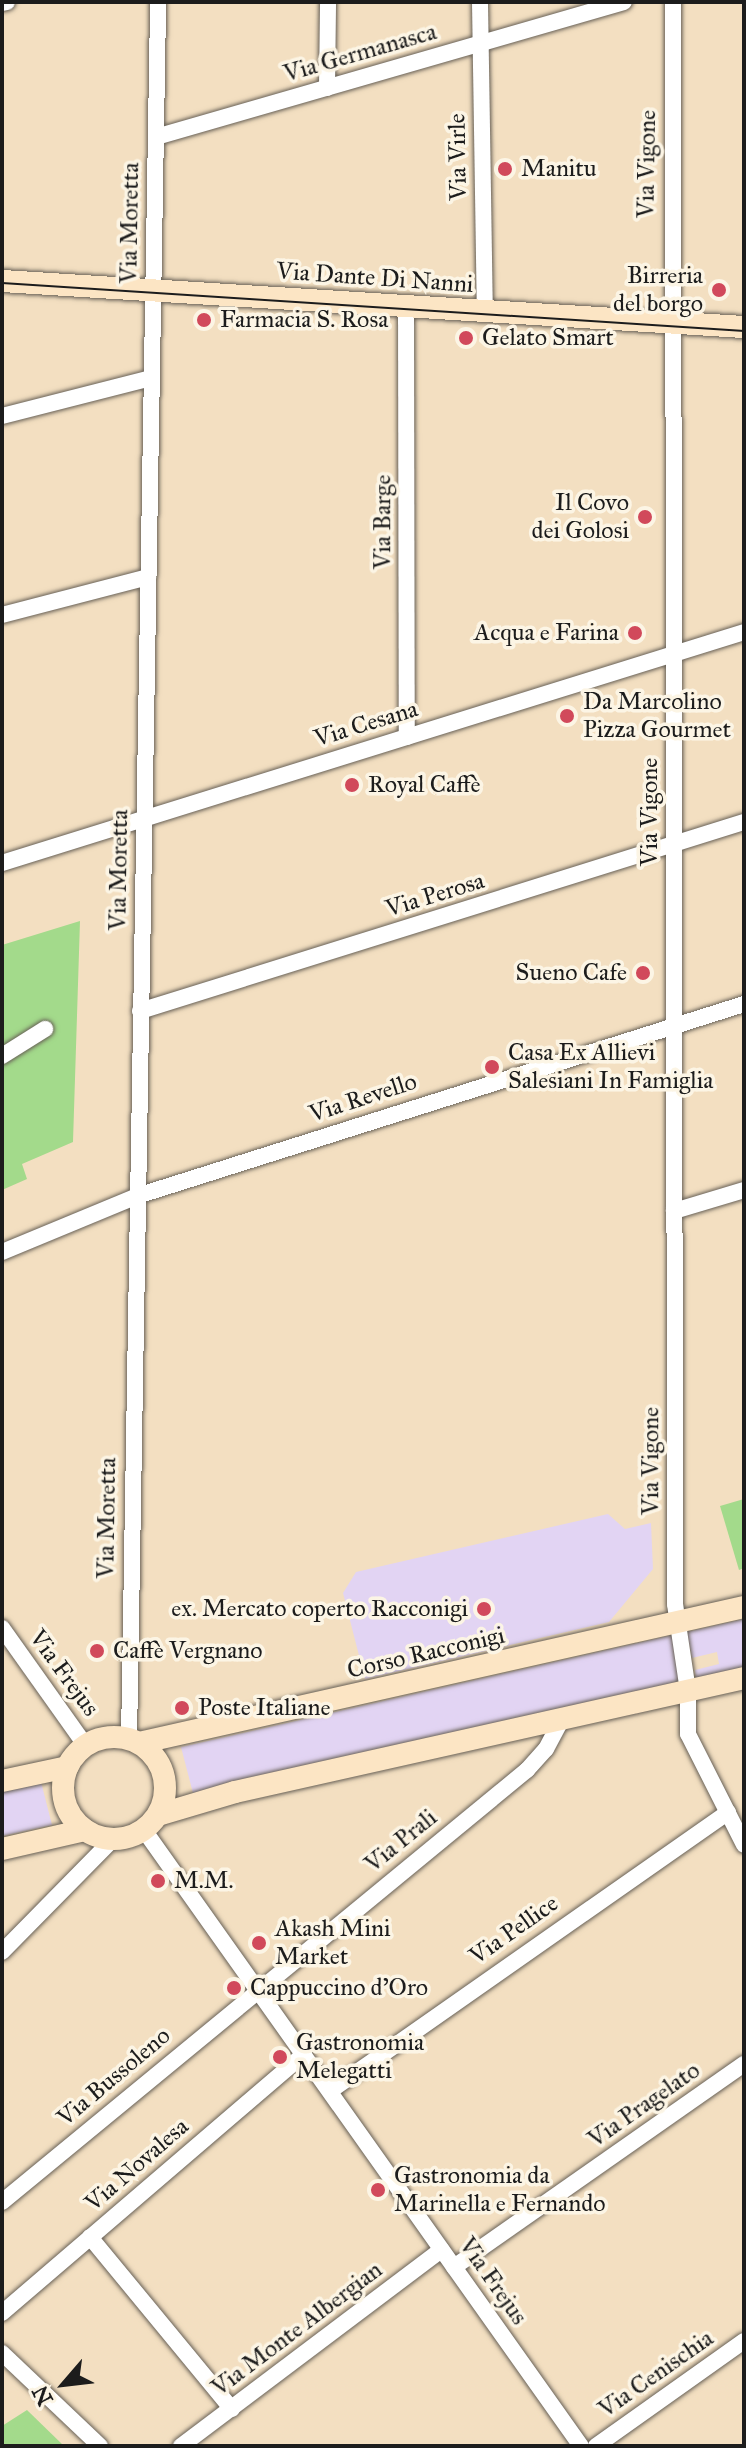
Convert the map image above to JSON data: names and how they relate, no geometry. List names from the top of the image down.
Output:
{
  "streets": {
    "street": [
      "Via Germanasca",
      "Via Virle",
      "Via Vigone",
      "Via Moretta",
      "Via Dante Di Nanni",
      "Via Barge",
      "Via Cesana",
      "Via Perosa",
      "Via Revello",
      "Corso Racconigi",
      "Via Frejus",
      "Via Prali",
      "Via Pellice",
      "Via Bussoleno",
      "Via Pragelato",
      "Via Novalesa",
      "Via Monte Albergian",
      "Via Cenischia"
    ]
  },
  "crossings": [
    ["Via Germanasca", "Via Virle"],
    ["Via Germanasca", "Via Moretta"],
    ["Via Virle", "Via Dante Di Nanni"],
    ["Via Vigone", "Via Dante Di Nanni"],
    ["Via Vigone", "Via Cesana"],
    ["Via Vigone", "Via Perosa"],
    ["Via Vigone", "Via Revello"],
    ["Via Vigone", "Corso Racconigi"],
    ["Via Moretta", "Via Dante Di Nanni"],
    ["Via Moretta", "Via Cesana"],
    ["Via Moretta", "Via Perosa"],
    ["Via Moretta", "Via Revello"],
    ["Via Moretta", "Corso Racconigi"],
    ["Via Moretta", "Via Frejus"],
    ["Via Dante Di Nanni", "Via Barge"],
    ["Via Barge", "Via Cesana"],
    ["Corso Racconigi", "Via Frejus"],
    ["Via Frejus", "Via Prali"],
    ["Via Frejus", "Via Pellice"],
    ["Via Frejus", "Via Bussoleno"],
    ["Via Frejus", "Via Pragelato"],
    ["Via Frejus", "Via Novalesa"],
    ["Via Frejus", "Via Monte Albergian"],
    ["Via Prali", "Via Bussoleno"]
  ],
  "places": [
    "Manitu",
    "Birreria del borgo",
    "Farmacia S. Rosa",
    "Gelato Smart",
    "Il Covo dei Golosi",
    "Acqua e Farina",
    "Da Marcolino Pizza Gourmet",
    "Royal Caffè",
    "Sueno Cafe",
    "Casa Ex Allievi Salesiani In Famiglia",
    "ex. Mercato coperto Racconigi",
    "Caffè Vergnano",
    "Poste Italiane",
    "M.M.",
    "Akash Mini Market",
    "Cappuccino d'Oro",
    "Gastronomia Melegatti",
    "Gastronomia da Marinella e Fernando"
  ],
  "north": "bottom left"
}
